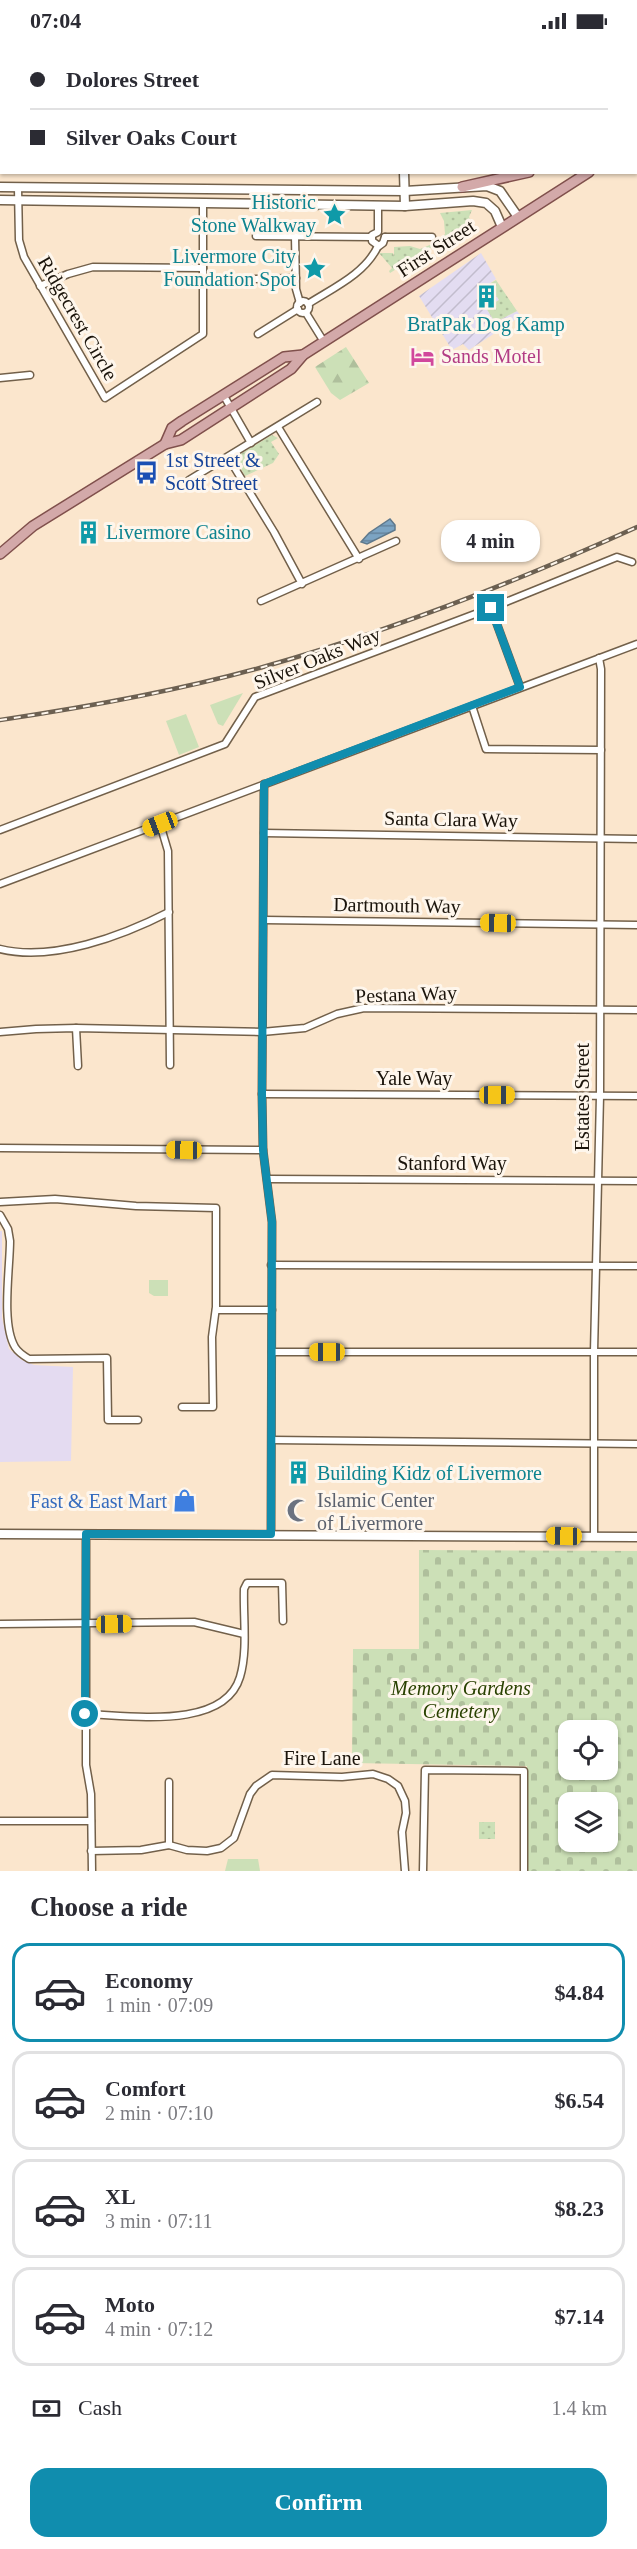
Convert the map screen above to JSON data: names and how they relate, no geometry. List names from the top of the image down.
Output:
{
  "streets": {
    "main road": ["First Street"],
    "street": [
      "Ridgecrest Circle",
      "Silver Oaks Way",
      "Santa Clara Way",
      "Dartmouth Way",
      "Pestana Way",
      "Yale Way",
      "Estates Street",
      "Stanford Way",
      "Fire Lane"
    ]
  },
  "crossings": [
    ["Santa Clara Way", "Estates Street"],
    ["Dartmouth Way", "Estates Street"],
    ["Pestana Way", "Estates Street"],
    ["Yale Way", "Estates Street"],
    ["Estates Street", "Stanford Way"]
  ],
  "parks": ["Memory Gardens Cemetery"],
  "places": {
    "place": ["Historic Stone Walkway", "Livermore City Foundation Spot"],
    "building": ["BratPak Dog Kamp", "Livermore Casino", "Building Kidz of Livermore"],
    "hotel": ["Sands Motel"],
    "bus stop": ["1st Street & Scott Street"],
    "shop": ["Fast & East Mart"],
    "mosque": ["Islamic Center of Livermore"]
  },
  "page": {
    "status": "07:04",
    "banner": ["Dolores Street", "Silver Oaks Court"],
    "bubble": "4 min",
    "heading": "Choose a ride",
    "list": [
      {
        "name": "Economy",
        "note": "1 min · 07:09",
        "value": "$4.84"
      },
      {
        "name": "Comfort",
        "note": "2 min · 07:10",
        "value": "$6.54"
      },
      {
        "name": "XL",
        "note": "3 min · 07:11",
        "value": "$8.23"
      },
      {
        "name": "Moto",
        "note": "4 min · 07:12",
        "value": "$7.14"
      }
    ],
    "pay": ["Cash", "1.4 km"],
    "buttons": "Confirm"
  }
}
